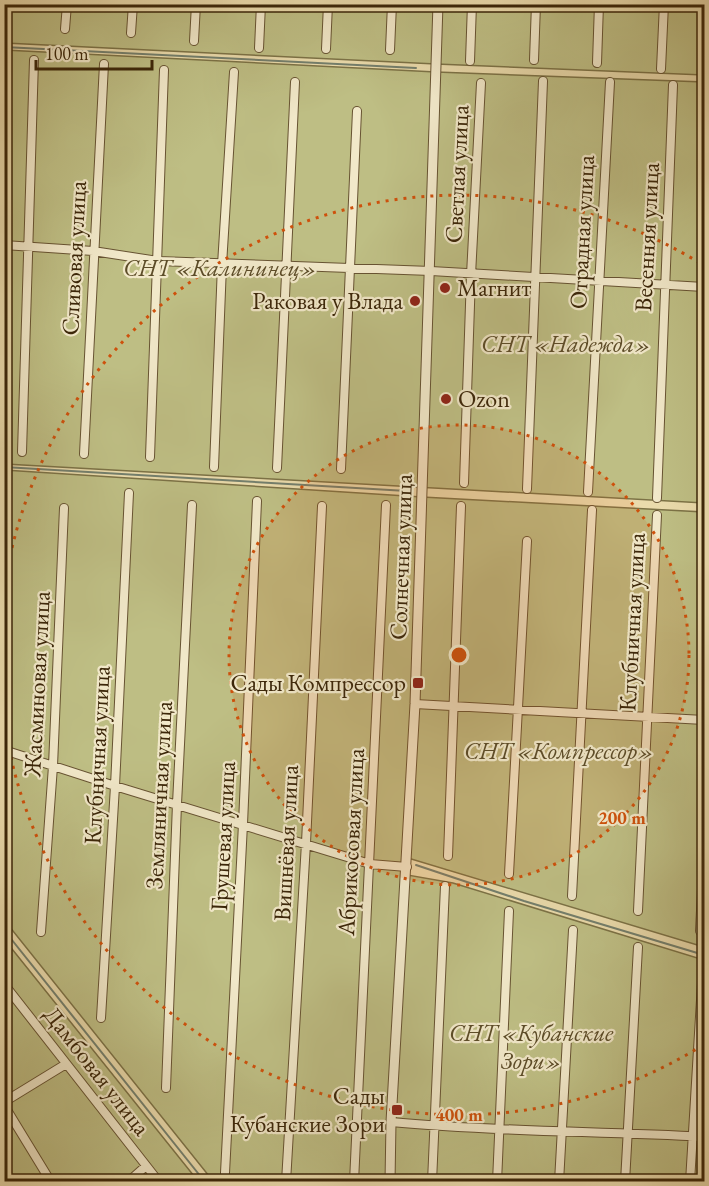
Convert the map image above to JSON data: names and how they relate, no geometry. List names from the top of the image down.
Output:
{
  "streets": {
    "street": [
      "Светлая улица",
      "Отрадная улица",
      "Весенняя улица",
      "Сливовая улица",
      "Солнечная улица",
      "Клубничная улица",
      "Жасминовая улица",
      "Земляничная улица",
      "Грушевая улица",
      "Абрикосовая улица",
      "Вишнёвая улица",
      "Дамбовая улица"
    ]
  },
  "parks": [
    "СНТ «Калининец»",
    "СНТ «Надежда»",
    "СНТ «Компрессор»",
    "СНТ «Кубанские Зори»"
  ],
  "places": {
    "other": ["Магнит", "Раковая у Влада", "Ozon"],
    "transit": ["Сады Компрессор", "Сады Кубанские Зори"]
  },
  "scale_bar": "100 m",
  "rings": ["200 m", "400 m"]
}
